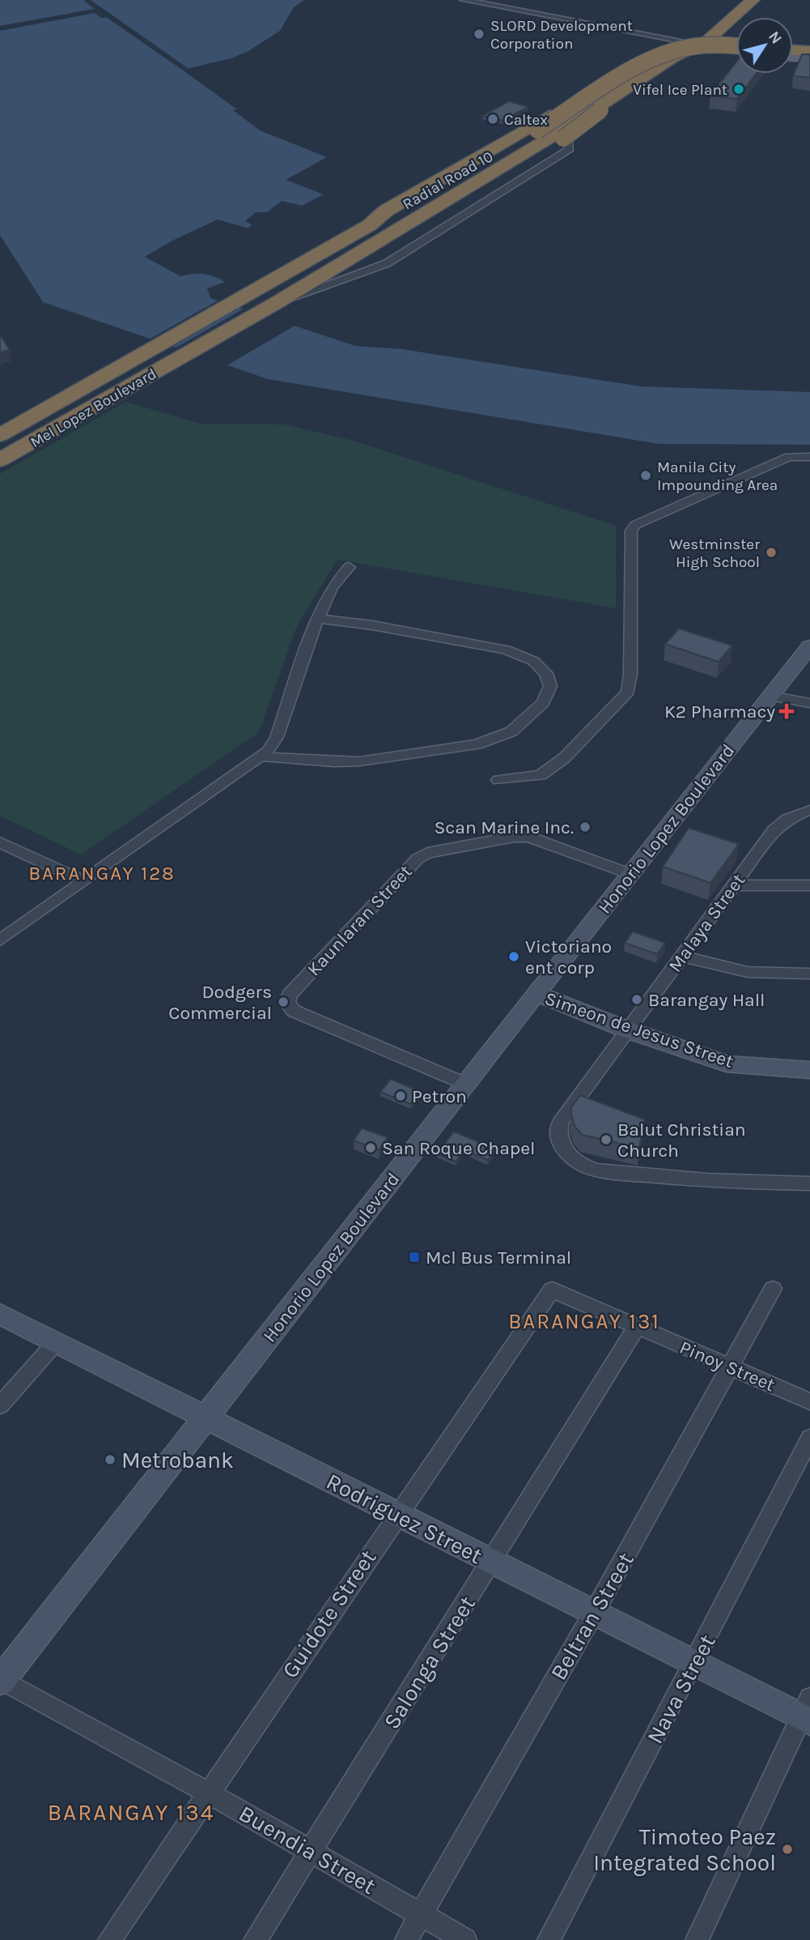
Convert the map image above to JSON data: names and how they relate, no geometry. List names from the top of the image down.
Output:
{
  "streets": {
    "highway": ["Radial Road 10", "Mel Lopez Boulevard"],
    "main road": ["Honorio Lopez Boulevard", "Simeon de Jesus Street", "Rodriguez Street"],
    "street": [
      "Kaunlaran Street",
      "Malaya Street",
      "Pinoy Street",
      "Guidote Street",
      "Beltran Street",
      "Salonga Street",
      "Nava Street",
      "Buendia Street"
    ]
  },
  "crossings": [
    ["Radial Road 10", "Mel Lopez Boulevard"],
    ["Honorio Lopez Boulevard", "Kaunlaran Street"],
    ["Honorio Lopez Boulevard", "Simeon de Jesus Street"],
    ["Honorio Lopez Boulevard", "Rodriguez Street"],
    ["Honorio Lopez Boulevard", "Buendia Street"],
    ["Malaya Street", "Simeon de Jesus Street"],
    ["Pinoy Street", "Guidote Street"],
    ["Pinoy Street", "Beltran Street"],
    ["Pinoy Street", "Salonga Street"],
    ["Rodriguez Street", "Guidote Street"],
    ["Rodriguez Street", "Beltran Street"],
    ["Rodriguez Street", "Salonga Street"],
    ["Rodriguez Street", "Nava Street"],
    ["Guidote Street", "Buendia Street"],
    ["Beltran Street", "Buendia Street"],
    ["Salonga Street", "Buendia Street"]
  ],
  "districts": ["BARANGAY 128", "BARANGAY 131", "BARANGAY 134"],
  "places": {
    "other": [
      "SLORD Development Corporation",
      "Vifel Ice Plant",
      "Caltex",
      "Manila City Impounding Area",
      "Westminster High School",
      "Scan Marine Inc.",
      "Victoriano ent corp",
      "Barangay Hall",
      "Dodgers Commercial",
      "Petron",
      "Balut Christian Church",
      "San Roque Chapel",
      "Metrobank",
      "Timoteo Paez Integrated School"
    ],
    "health": ["K2 Pharmacy"],
    "transit": ["Mcl Bus Terminal"]
  },
  "north": "top right"
}
